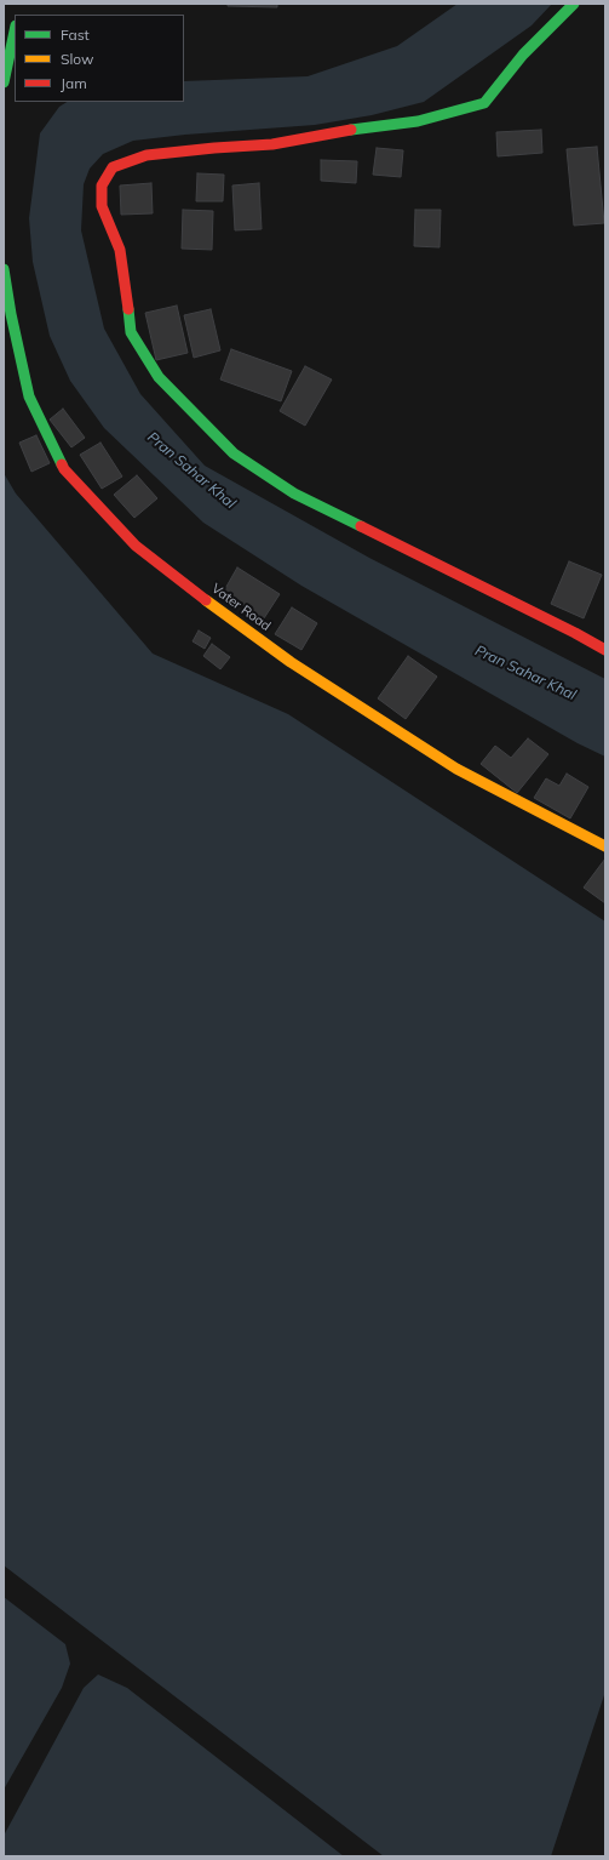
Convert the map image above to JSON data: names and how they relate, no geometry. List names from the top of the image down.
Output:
{
  "streets": {
    "street": ["Vater Road"]
  },
  "water": ["Pran Sahar Khal"],
  "legend": ["Fast", "Slow", "Jam"]
}
